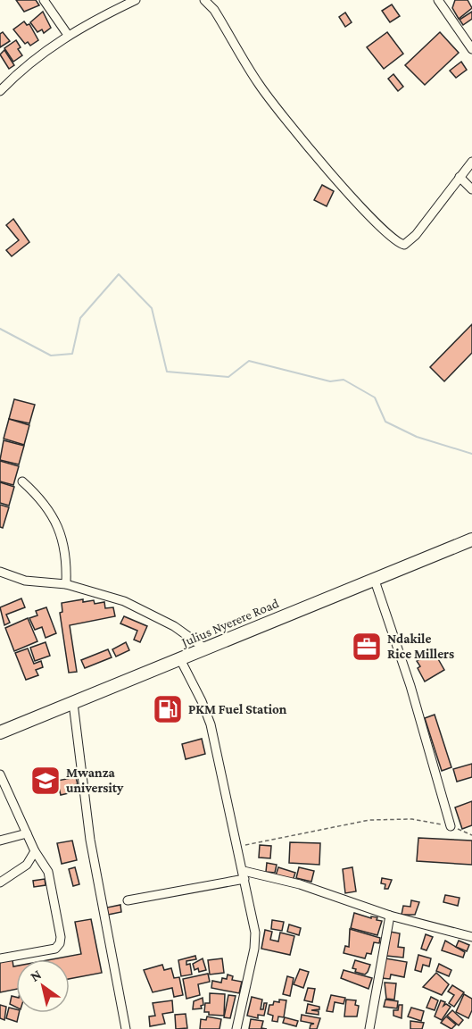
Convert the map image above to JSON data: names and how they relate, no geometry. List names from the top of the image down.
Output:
{
  "streets": {
    "highway": ["Julius Nyerere Road"]
  },
  "places": {
    "office": ["Ndakile Rice Millers"],
    "fuel station": ["PKM Fuel Station"],
    "school or university": ["Mwanza university"]
  },
  "north": "top left"
}
